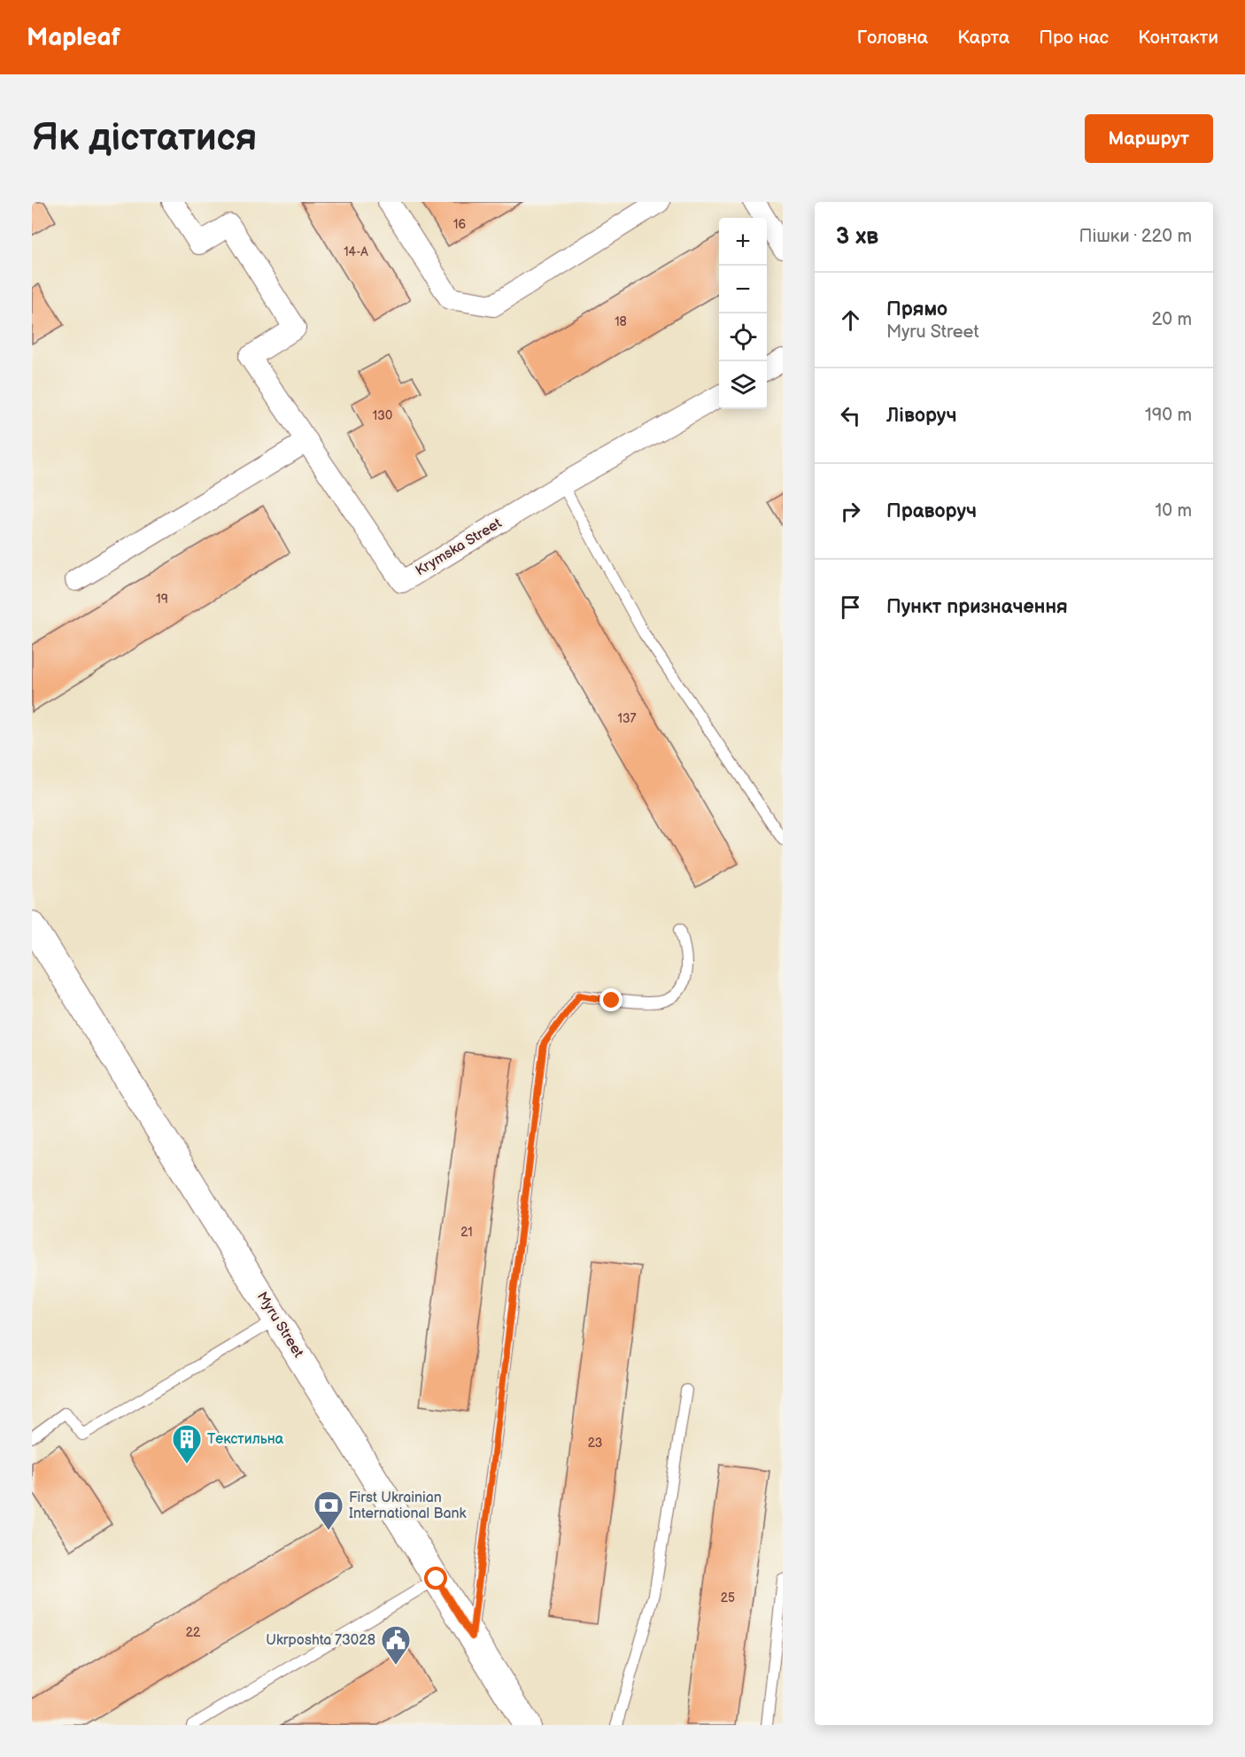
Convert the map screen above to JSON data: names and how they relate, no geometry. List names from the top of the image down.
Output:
{
  "streets": {
    "street": ["Krymska Street", "Myru Street"]
  },
  "places": {
    "building": ["Текстильна"],
    "bank": ["First Ukrainian International Bank"],
    "public building": ["Ukrposhta 73028"]
  },
  "house_numbers": [
    "16",
    "14-А",
    "18",
    "130",
    "19",
    "137",
    "21",
    "23",
    "25",
    "22"
  ],
  "page": {
    "header": "Mapleaf",
    "nav": [
      "Головна",
      "Карта",
      "Про нас",
      "Контакти"
    ],
    "buttons": "Маршрут",
    "title": "Як дістатися",
    "heading": ["3 хв", "Пішки · 220 m"],
    "map_buttons": ["+", "−"],
    "list": [
      ["Прямо", "Myru Street", "20 m"],
      ["Ліворуч", "190 m"],
      ["Праворуч", "10 m"],
      "Пункт призначення"
    ]
  }
}
